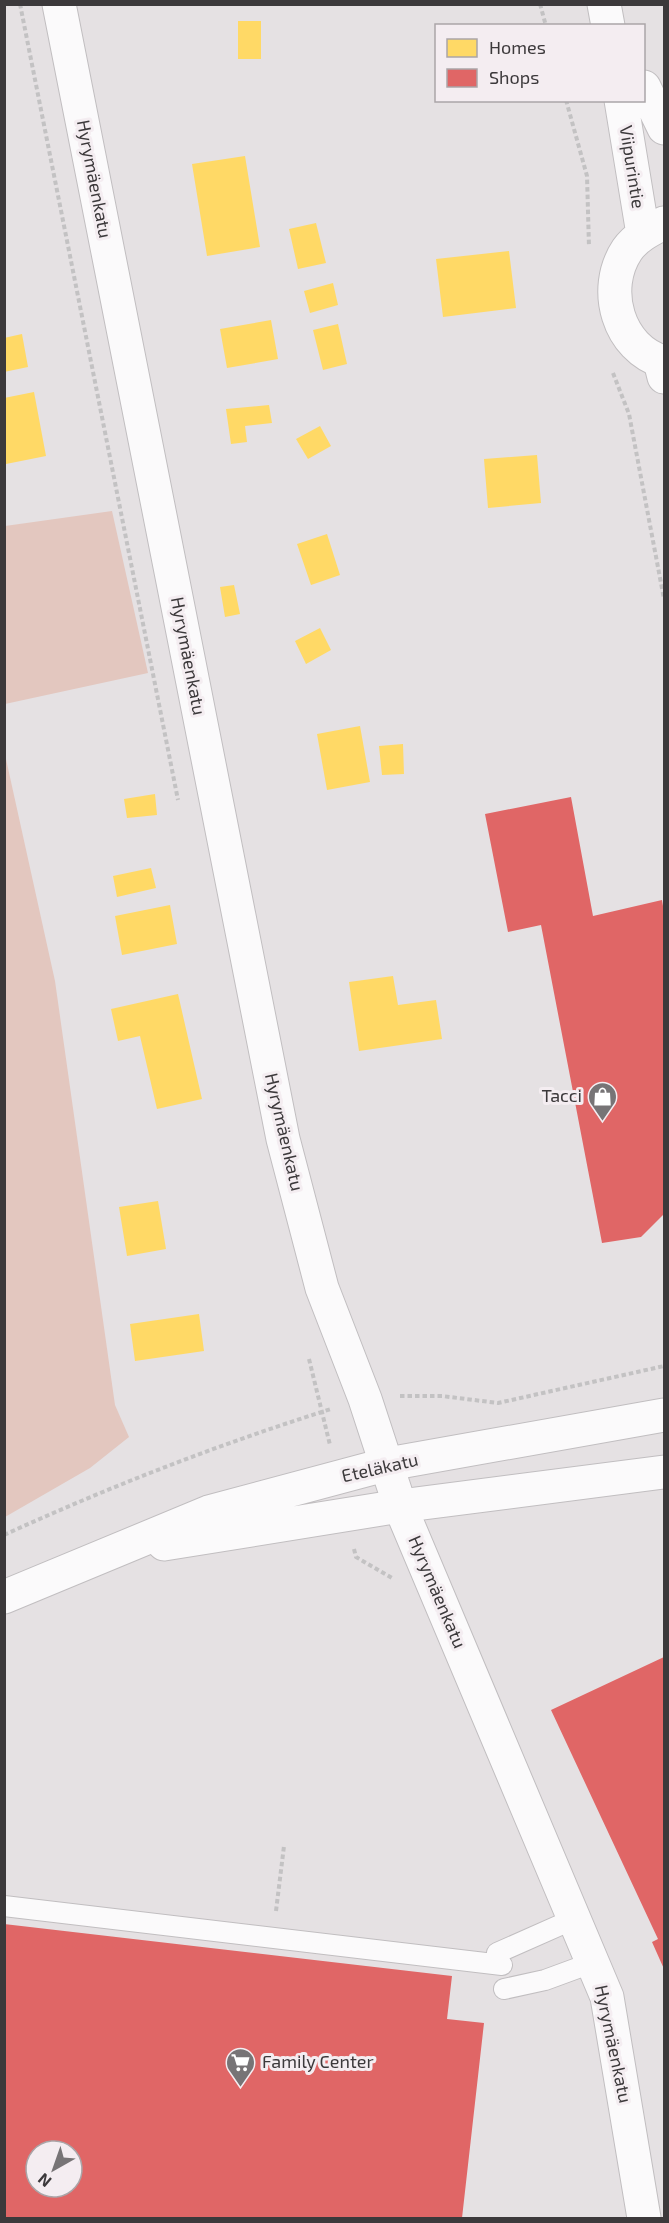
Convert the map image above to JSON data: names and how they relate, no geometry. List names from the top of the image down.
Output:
{
  "streets": {
    "street": ["Viipurintie", "Hyrymäenkatu", "Eteläkatu"]
  },
  "crossings": [
    ["Hyrymäenkatu", "Eteläkatu"]
  ],
  "places": {
    "shop": ["Tacci"],
    "supermarket": ["Family Center"]
  },
  "legend": ["Homes", "Shops"],
  "north": "bottom left"
}
